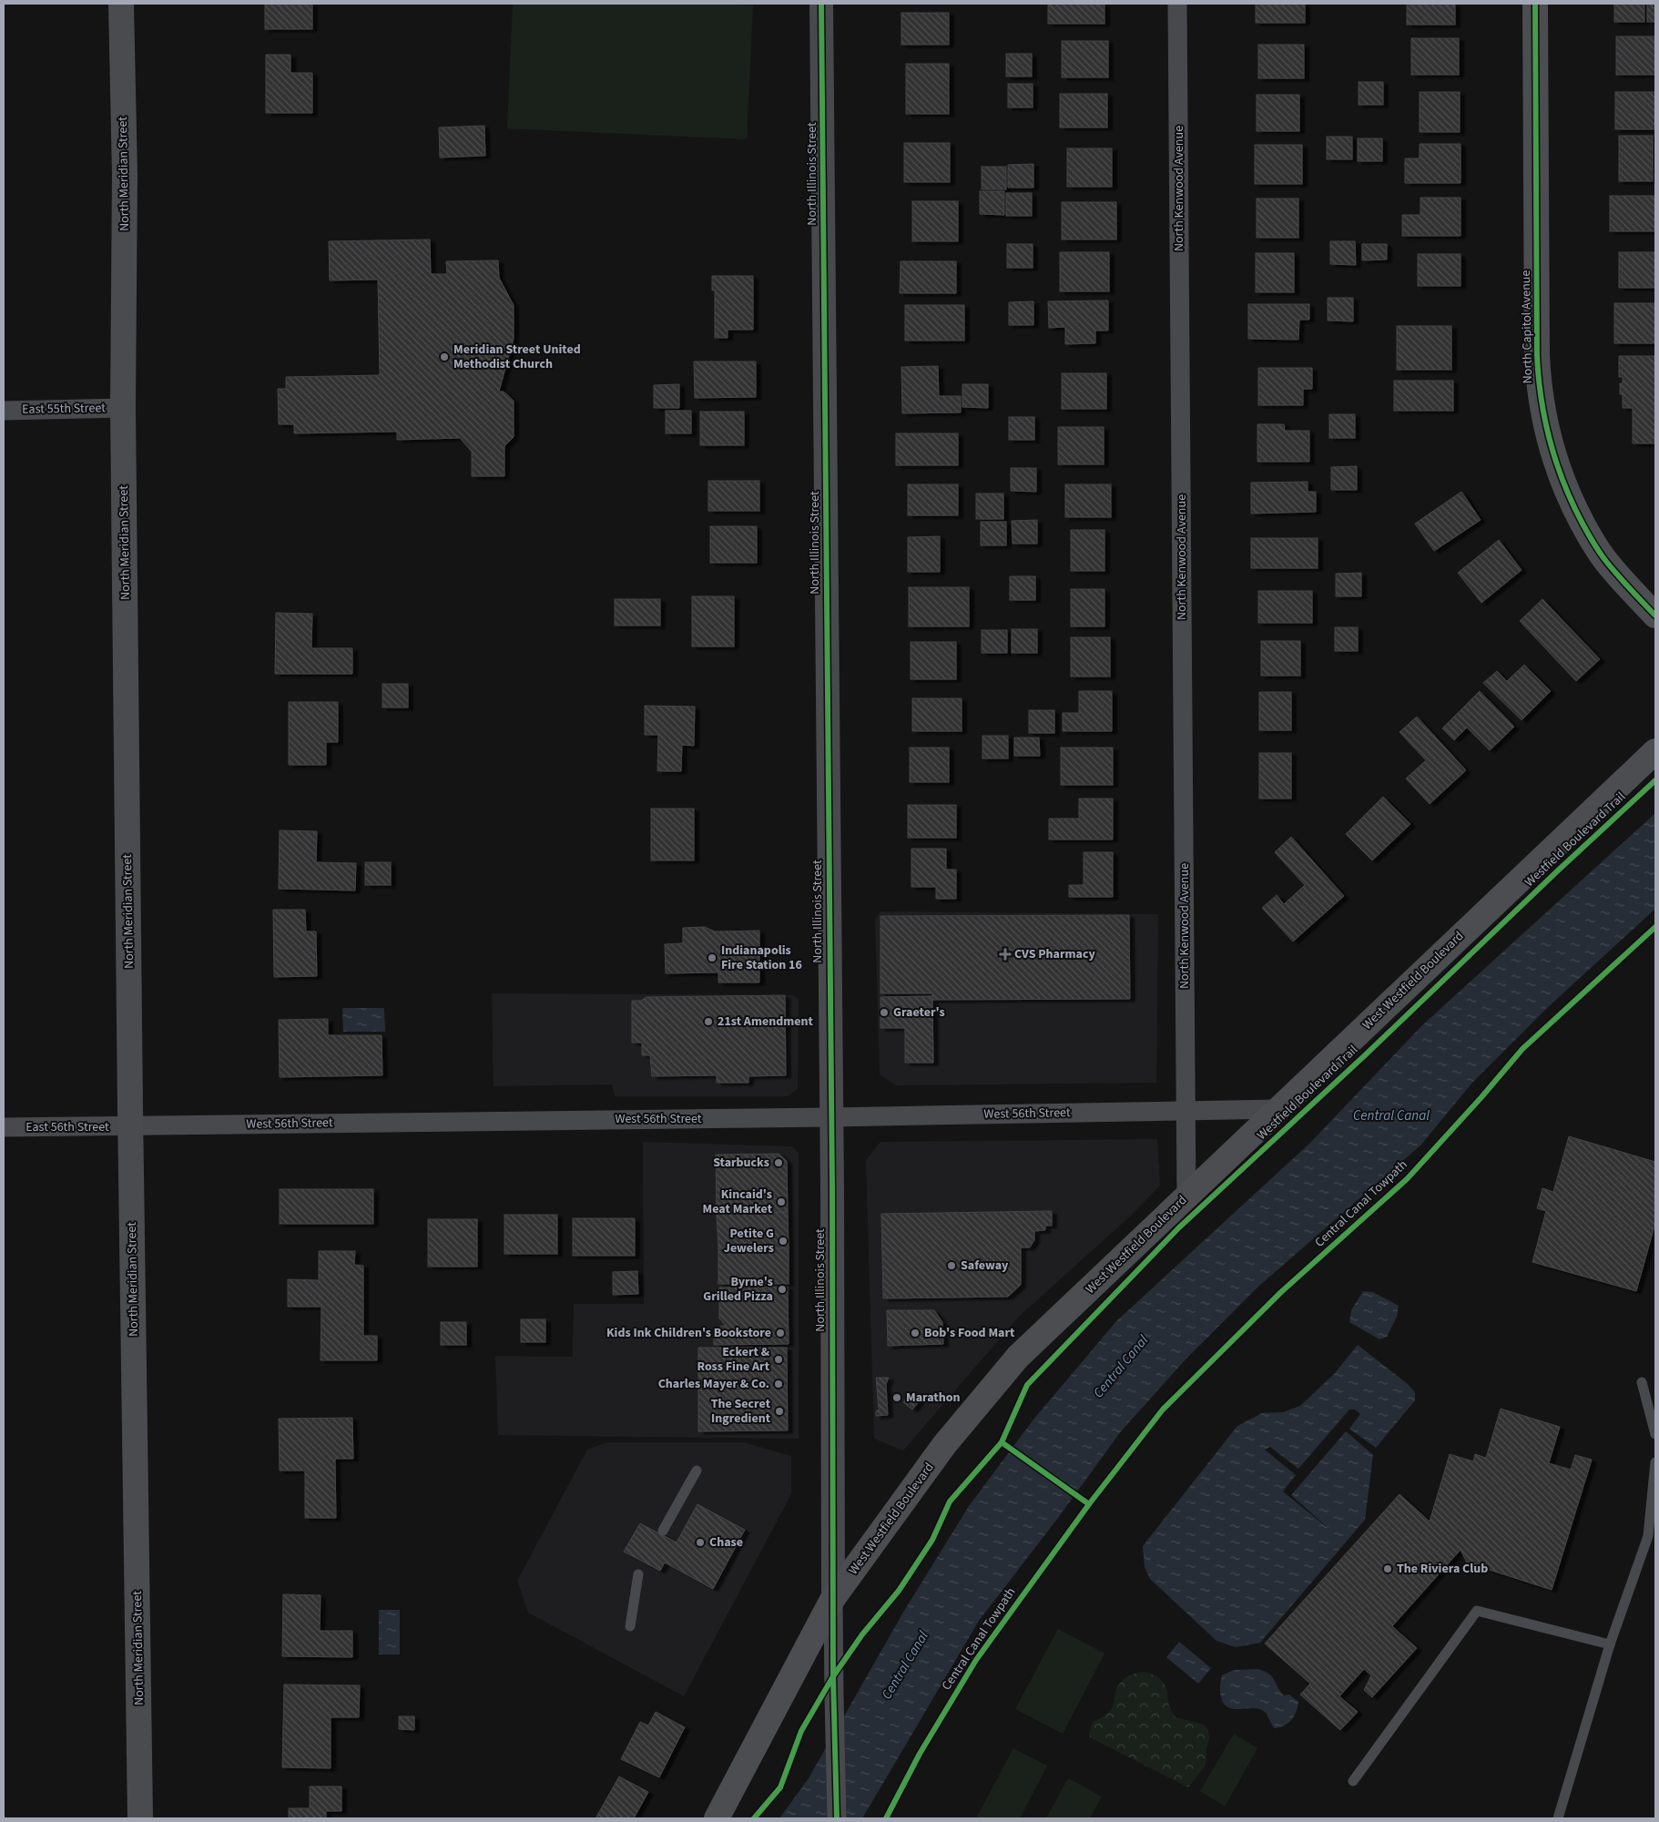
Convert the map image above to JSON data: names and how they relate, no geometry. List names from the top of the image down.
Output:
{
  "streets": {
    "main road": ["North Meridian Street", "North Capitol Avenue", "West Westfield Boulevard"],
    "street": [
      "North Illinois Street",
      "North Kenwood Avenue",
      "East 55th Street",
      "West 56th Street",
      "East 56th Street"
    ],
    "cycle path": ["Westfield Boulevard Trail", "Central Canal Towpath"]
  },
  "crossings": [
    ["North Meridian Street", "East 55th Street"],
    ["North Meridian Street", "West 56th Street"],
    ["North Meridian Street", "East 56th Street"],
    ["North Illinois Street", "West Westfield Boulevard"],
    ["North Illinois Street", "West 56th Street"],
    ["North Kenwood Avenue", "West Westfield Boulevard"],
    ["North Kenwood Avenue", "West 56th Street"],
    ["West 56th Street", "East 56th Street"]
  ],
  "water": ["Central Canal"],
  "places": {
    "other": [
      "Meridian Street United Methodist Church",
      "Indianapolis Fire Station 16",
      "Graeter's",
      "21st Amendment",
      "Starbucks",
      "Kincaid's Meat Market",
      "Petite G Jewelers",
      "Safeway",
      "Byrne's Grilled Pizza",
      "Kids Ink Children's Bookstore",
      "Bob's Food Mart",
      "Eckert & Ross Fine Art",
      "Charles Mayer & Co.",
      "Marathon",
      "The Secret Ingredient",
      "Chase",
      "The Riviera Club"
    ],
    "health": ["CVS Pharmacy"]
  }
}
